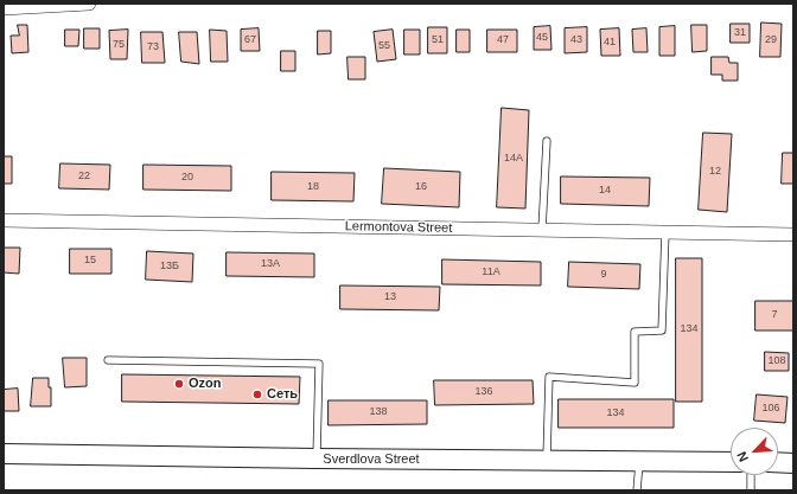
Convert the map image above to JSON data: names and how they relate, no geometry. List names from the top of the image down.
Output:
{
  "streets": {
    "main road": ["Sverdlova Street"],
    "street": ["Lermontova Street"]
  },
  "places": ["Ozon", "Сеть"],
  "house_numbers": [
    "31",
    "45",
    "67",
    "51",
    "47",
    "43",
    "29",
    "41",
    "75",
    "55",
    "73",
    "14А",
    "12",
    "22",
    "20",
    "18",
    "16",
    "14",
    "15",
    "13А",
    "13Б",
    "11А",
    "9",
    "13",
    "7",
    "134",
    "108",
    "136",
    "106",
    "138",
    "134"
  ],
  "north": "bottom left"
}
